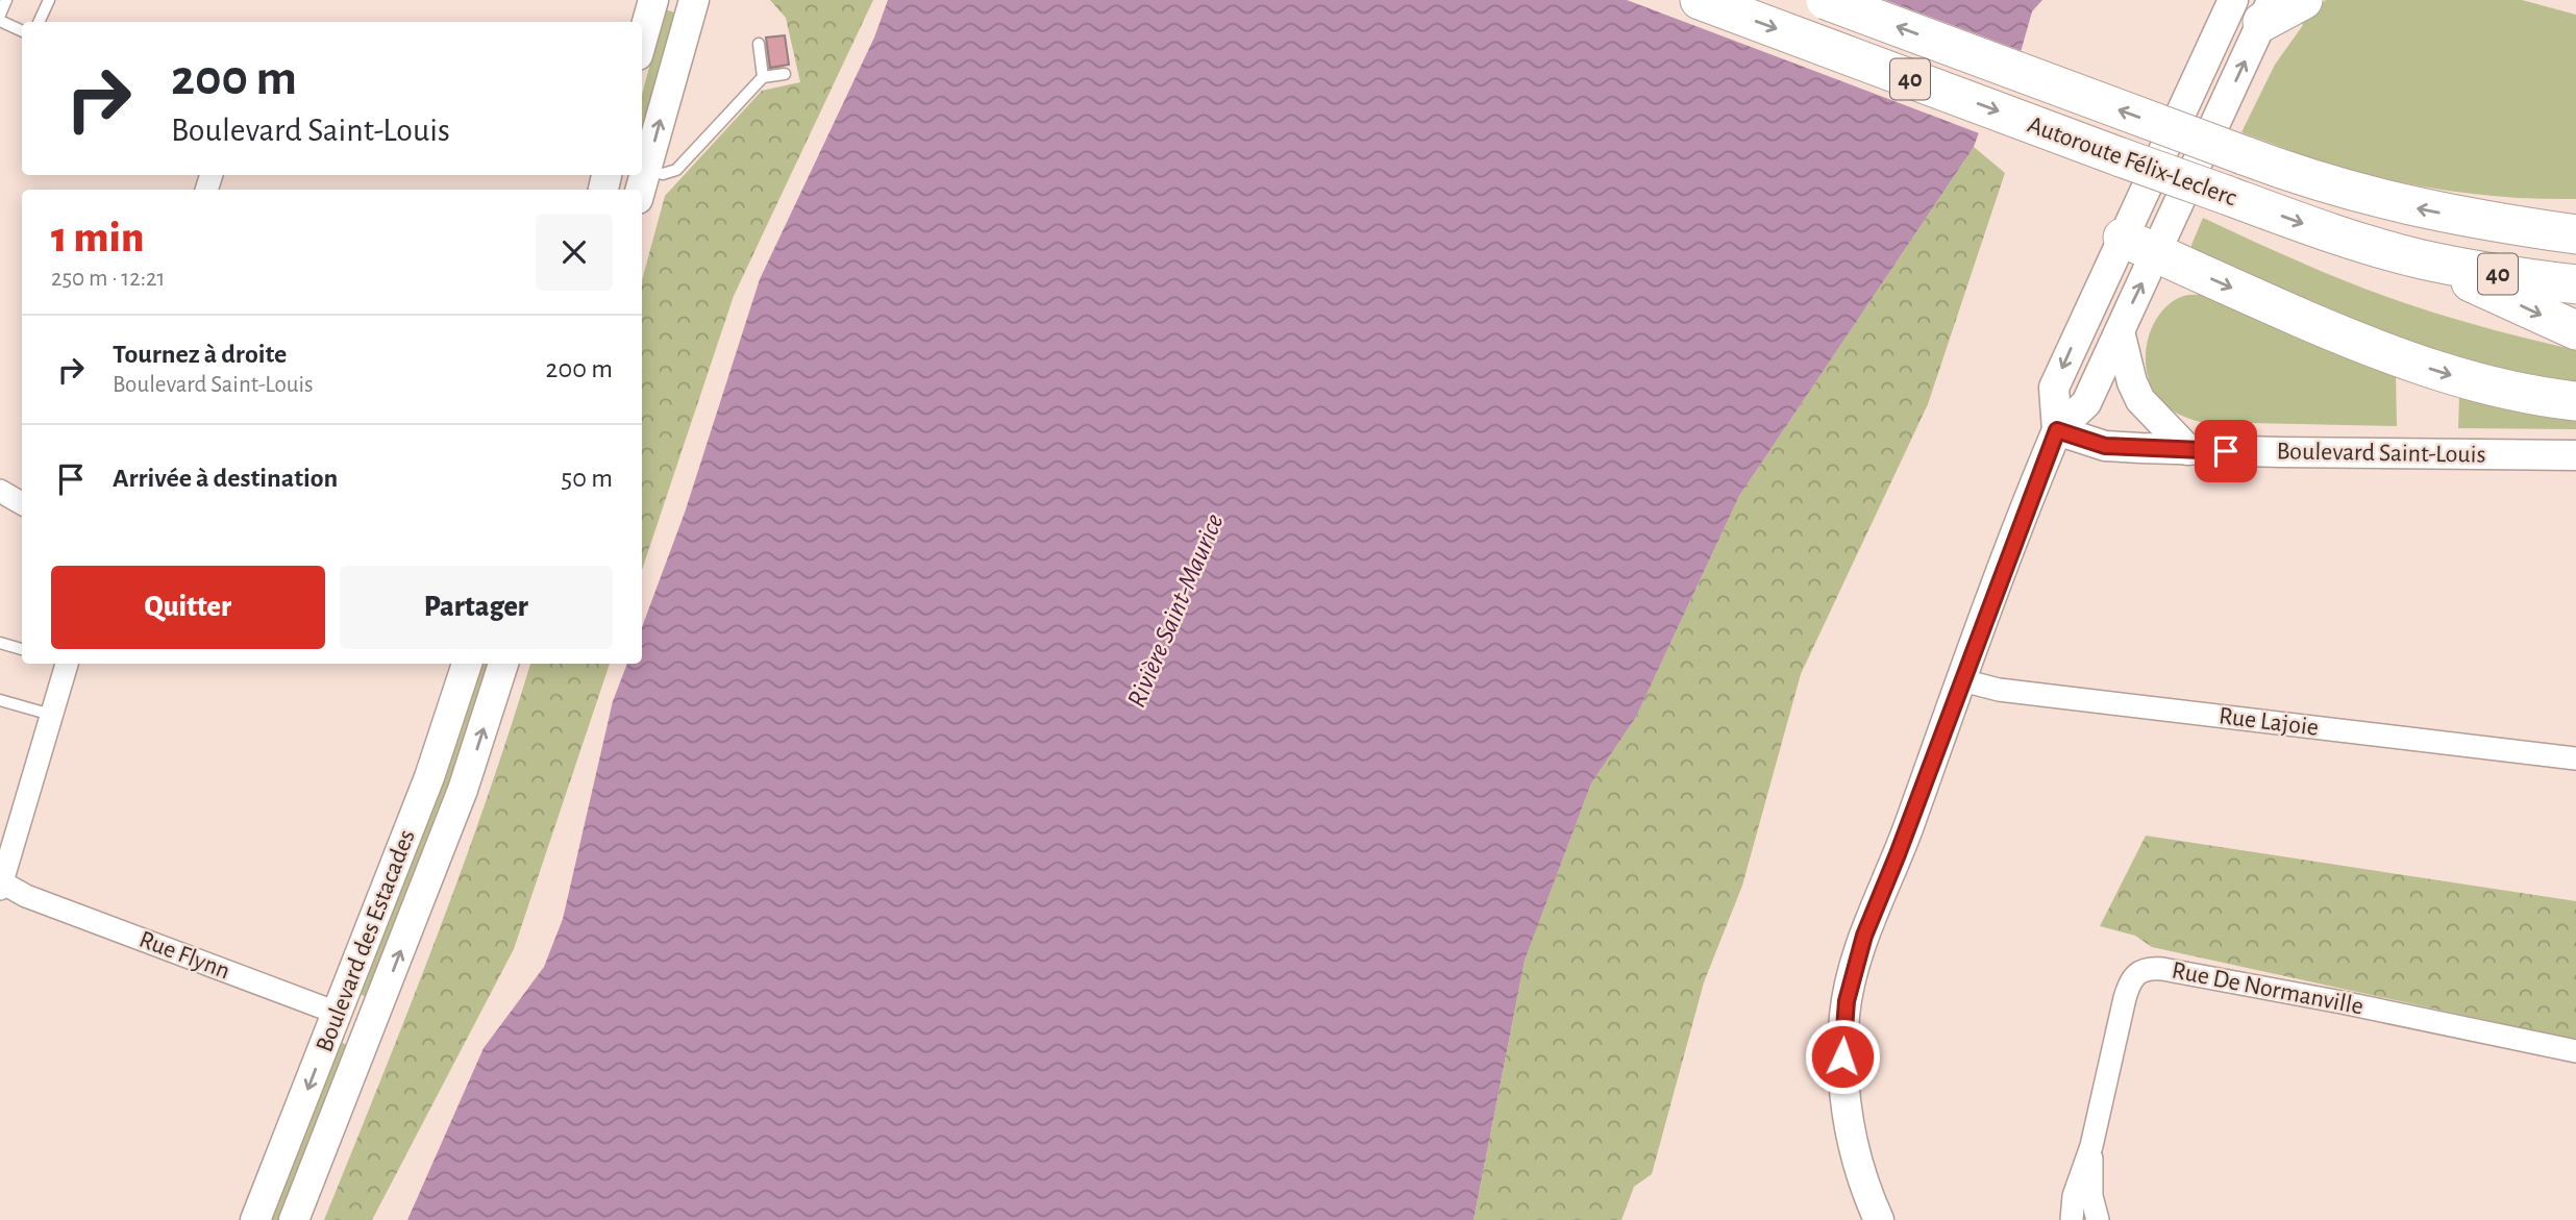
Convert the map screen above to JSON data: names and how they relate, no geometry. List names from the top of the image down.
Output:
{
  "streets": {
    "highway": ["40", "Autoroute Félix-Leclerc"],
    "street": [
      "Boulevard Saint-Louis",
      "Rue Lajoie",
      "Boulevard des Estacades",
      "Rue Flynn",
      "Rue De Normanville"
    ]
  },
  "crossings": [
    ["Boulevard des Estacades", "Rue Flynn"]
  ],
  "water": ["Rivière Saint-Maurice"],
  "page": {
    "turn": ["200 m", "Boulevard Saint-Louis"],
    "heading": ["1 min", "250 m · 12:21"],
    "list": [
      {
        "name": "Tournez à droite",
        "note": "Boulevard Saint-Louis",
        "value": "200 m"
      },
      {
        "name": "Arrivée à destination",
        "value": "50 m"
      }
    ],
    "buttons": ["Quitter", "Partager"]
  }
}
